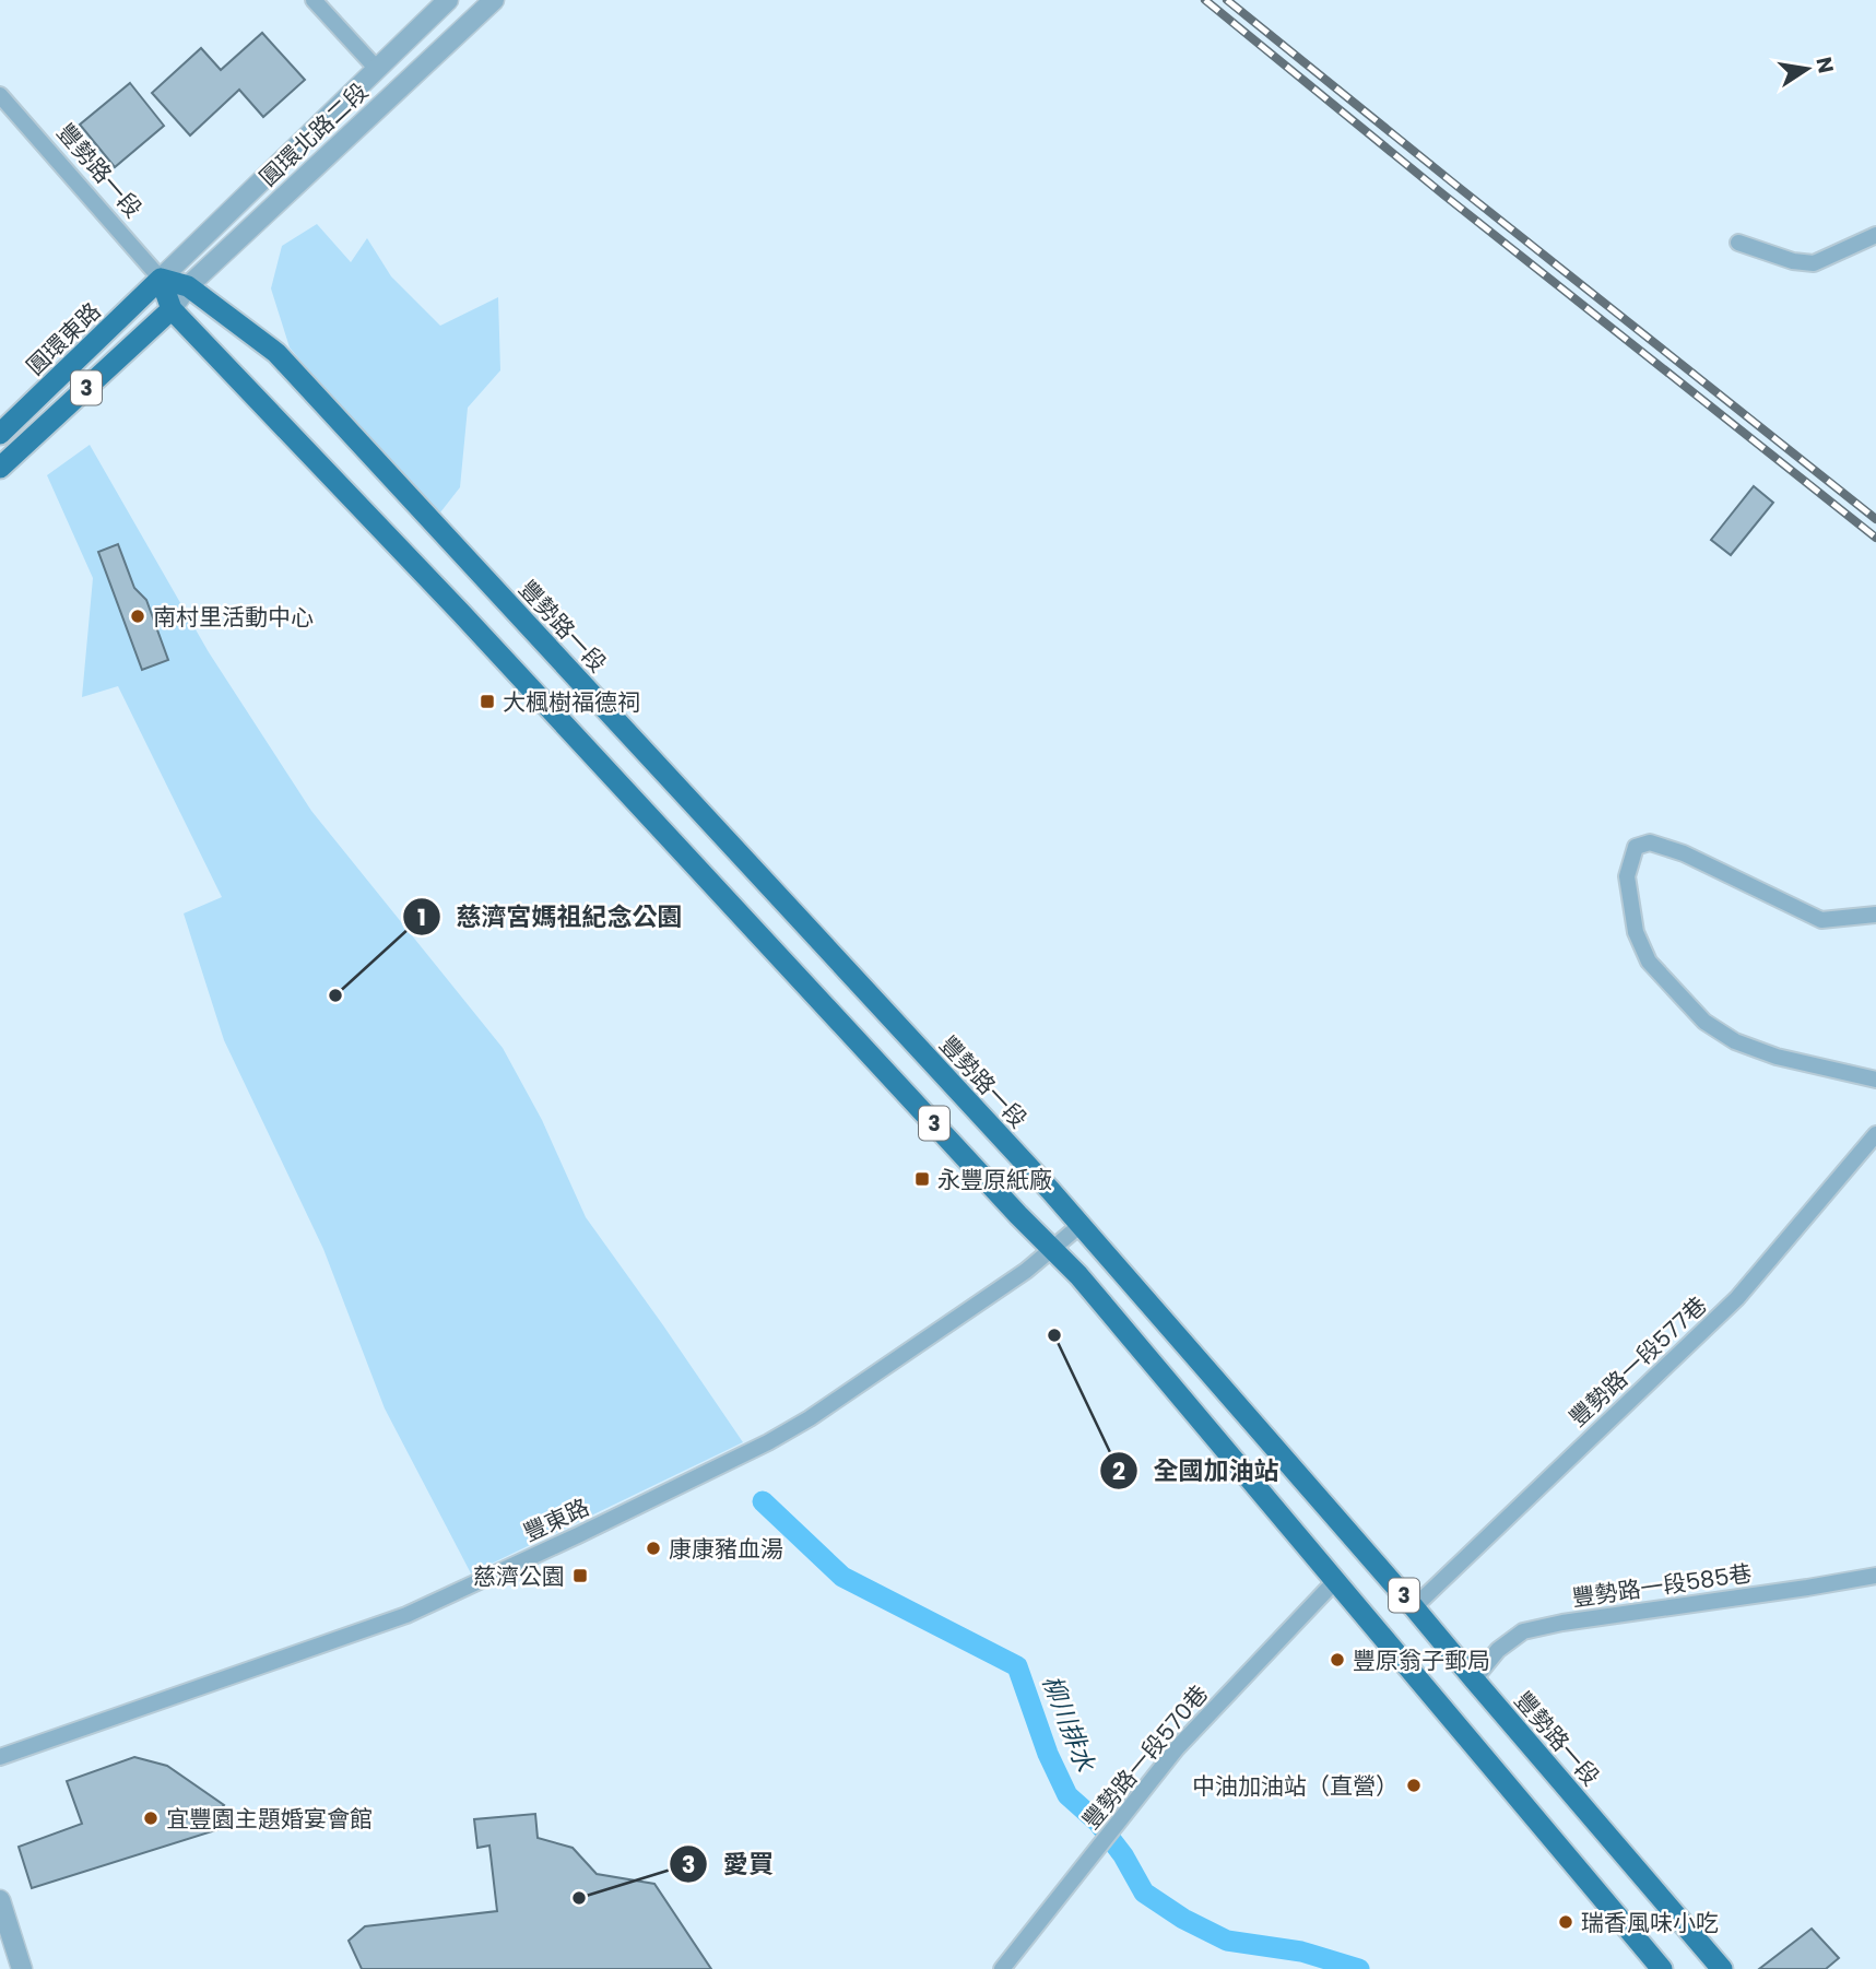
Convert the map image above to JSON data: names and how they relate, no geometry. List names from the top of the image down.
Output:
{
  "streets": {
    "main road": ["豐勢路一段", "圓環東路", "3"],
    "street": [
      "圓環北路二段",
      "豐勢路一段577巷",
      "豐東路",
      "豐勢路一段585巷",
      "豐勢路一段570巷"
    ]
  },
  "crossings": [
    ["圓環北路二段", "豐勢路一段"],
    ["圓環北路二段", "圓環東路"],
    ["圓環北路二段", "3"],
    ["豐勢路一段", "圓環東路"],
    ["豐勢路一段", "3"],
    ["豐勢路一段", "豐勢路一段577巷"],
    ["豐勢路一段", "豐東路"],
    ["豐勢路一段", "豐勢路一段585巷"],
    ["豐勢路一段", "豐勢路一段570巷"]
  ],
  "water": ["柳川排水"],
  "places": {
    "other": [
      "南村里活動中心",
      "慈濟宮媽祖紀念公園",
      "全國加油站",
      "康康豬血湯",
      "豐原翁子郵局",
      "中油加油站（直營）",
      "宜豐園主題婚宴會館",
      "愛買",
      "瑞香風味小吃"
    ],
    "transit": ["大楓樹福德祠", "永豐原紙廠", "慈濟公園"]
  },
  "north": "right"
}
